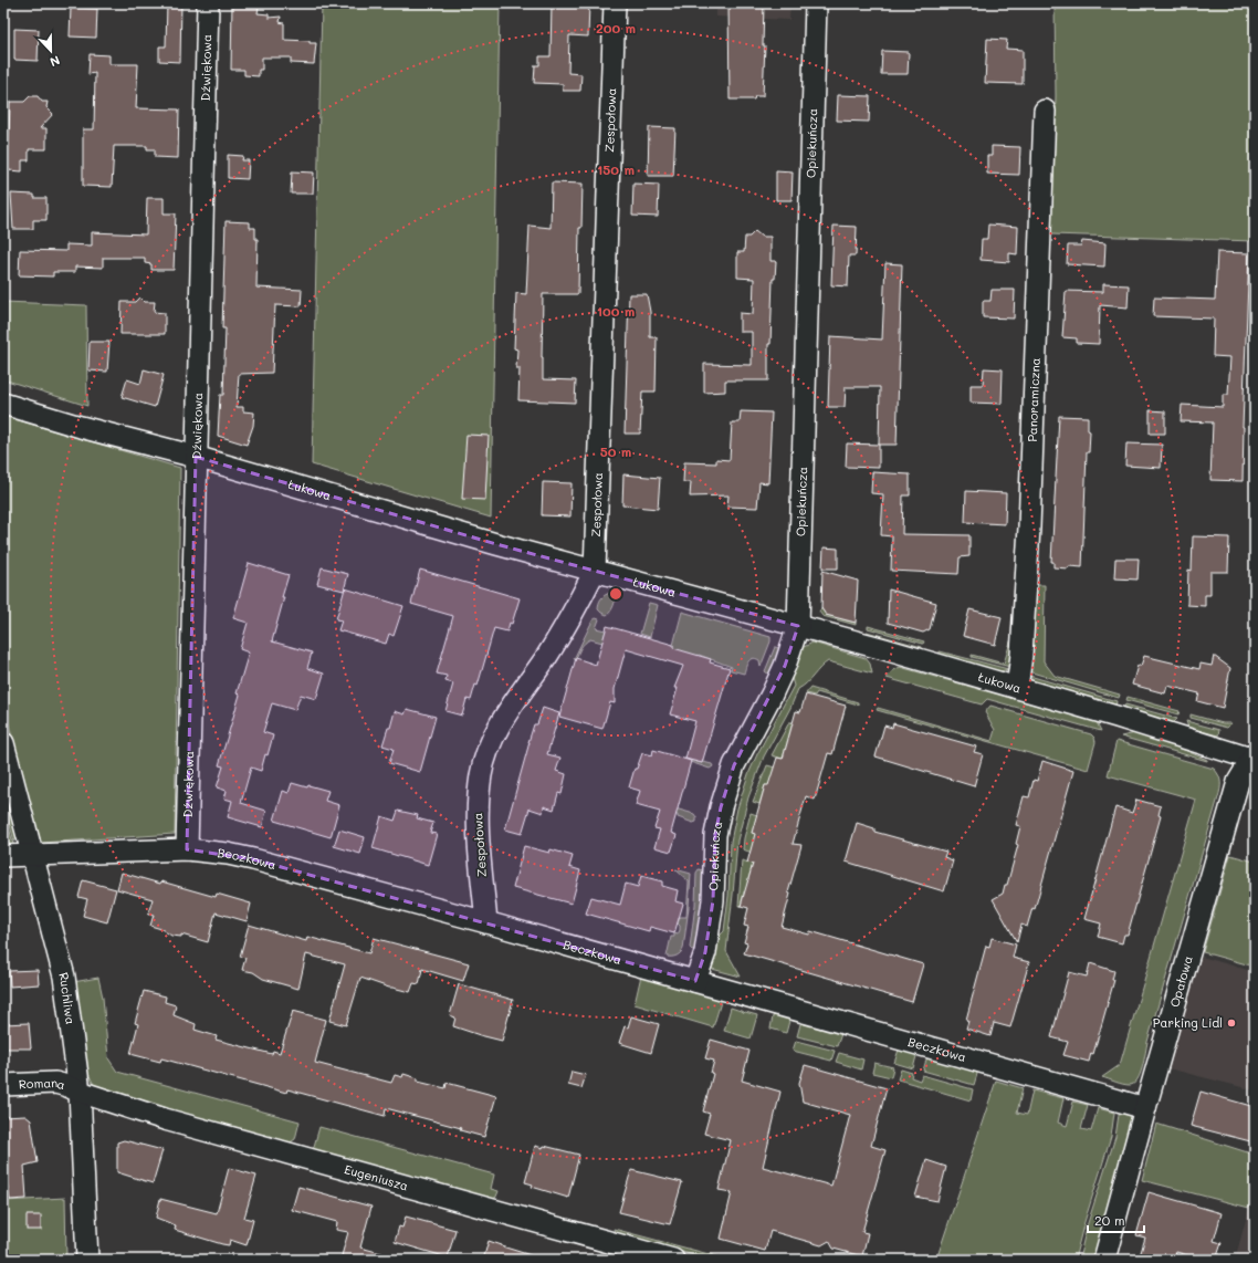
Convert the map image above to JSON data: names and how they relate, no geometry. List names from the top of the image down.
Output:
{
  "streets": {
    "street": [
      "Dźwiękowa",
      "Zespołowa",
      "Opiekuńcza",
      "Panoramiczna",
      "Łukowa",
      "Beczkowa",
      "Opałowa",
      "Ruchliwa",
      "Romana",
      "Eugeniusza"
    ]
  },
  "crossings": [
    ["Dźwiękowa", "Łukowa"],
    ["Dźwiękowa", "Beczkowa"],
    ["Zespołowa", "Łukowa"],
    ["Zespołowa", "Beczkowa"],
    ["Opiekuńcza", "Łukowa"],
    ["Opiekuńcza", "Beczkowa"],
    ["Panoramiczna", "Łukowa"],
    ["Łukowa", "Opałowa"],
    ["Beczkowa", "Opałowa"],
    ["Beczkowa", "Ruchliwa"],
    ["Ruchliwa", "Romana"],
    ["Ruchliwa", "Eugeniusza"],
    ["Romana", "Eugeniusza"]
  ],
  "places": ["Parking Lidl"],
  "scale_bar": "20 m",
  "north": "bottom",
  "rings": [
    "200 m",
    "150 m",
    "100 m",
    "50 m"
  ]
}
